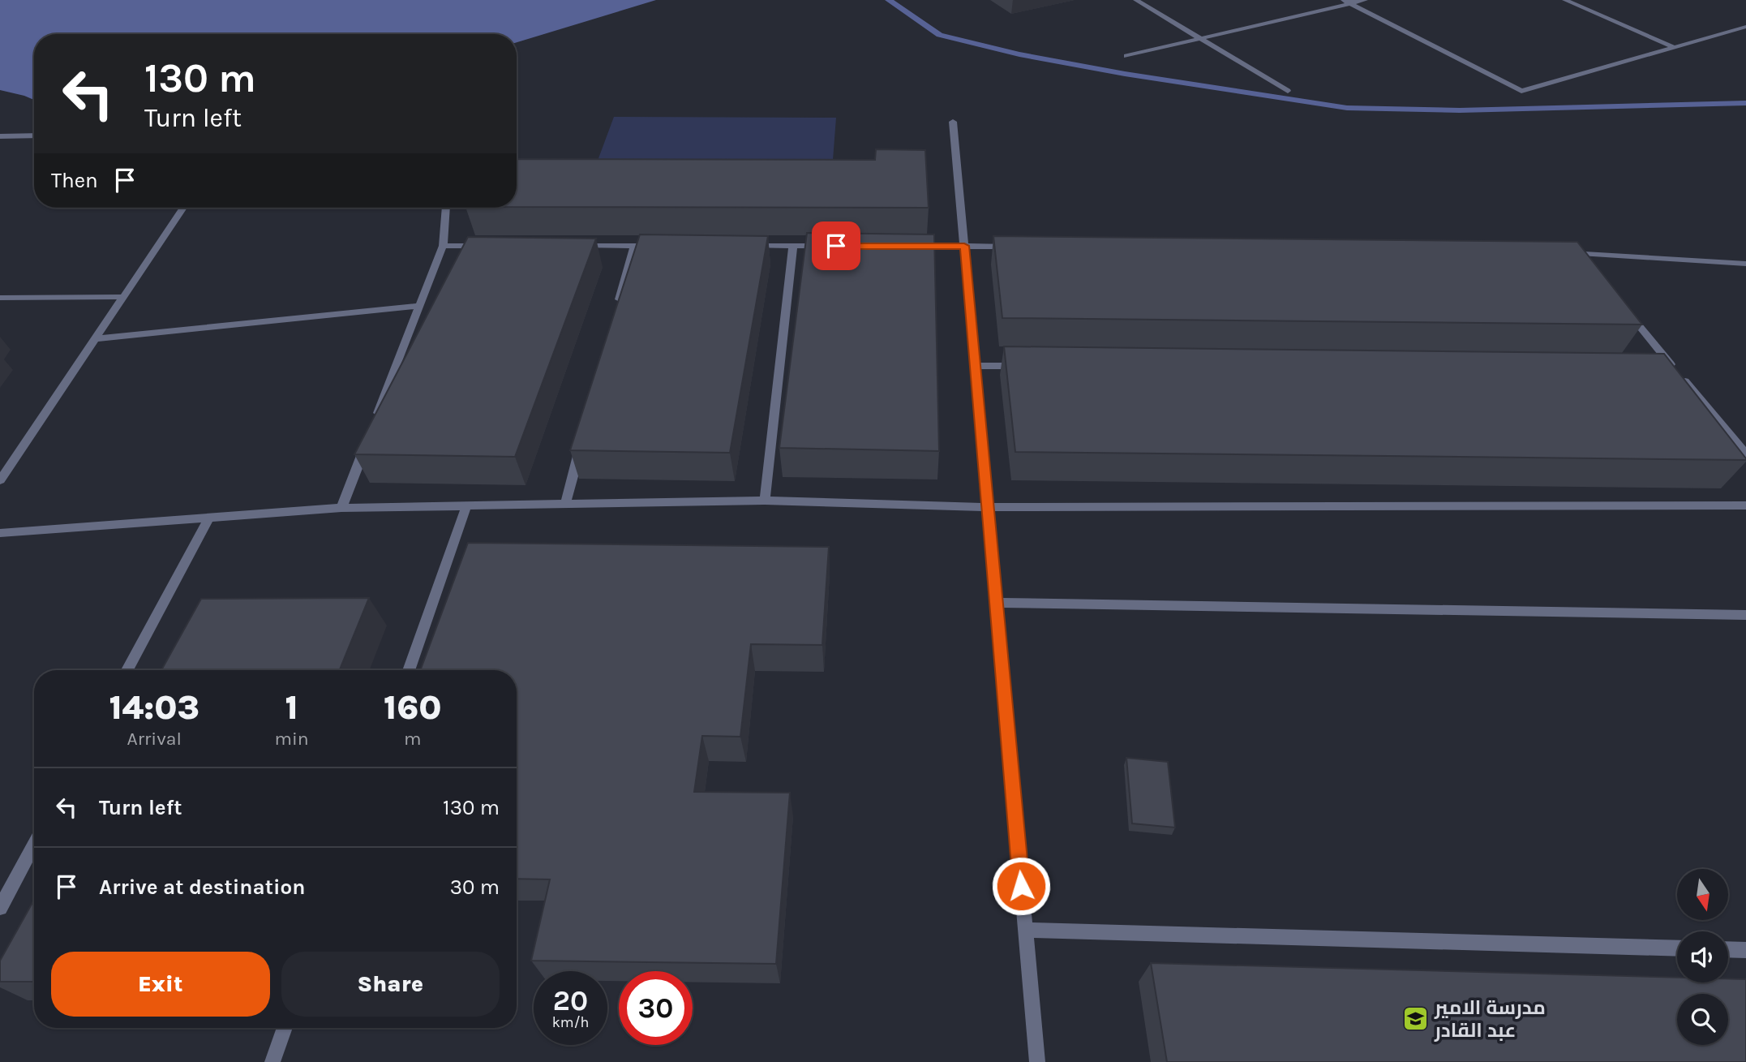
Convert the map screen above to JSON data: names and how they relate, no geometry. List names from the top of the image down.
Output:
{
  "places": {
    "school or university": ["مدرسة الامير عبد القادر"]
  },
  "north": "bottom",
  "page": {
    "turn": ["130 m", "Turn left"],
    "then": "Then",
    "eta": [
      "14:03",
      "Arrival",
      "1",
      "min",
      "160",
      "m"
    ],
    "list": [
      {
        "name": "Turn left",
        "value": "130 m"
      },
      {
        "name": "Arrive at destination",
        "value": "30 m"
      }
    ],
    "buttons": ["Exit", "Share"],
    "speed": "20 km/h",
    "limit": "30"
  }
}
